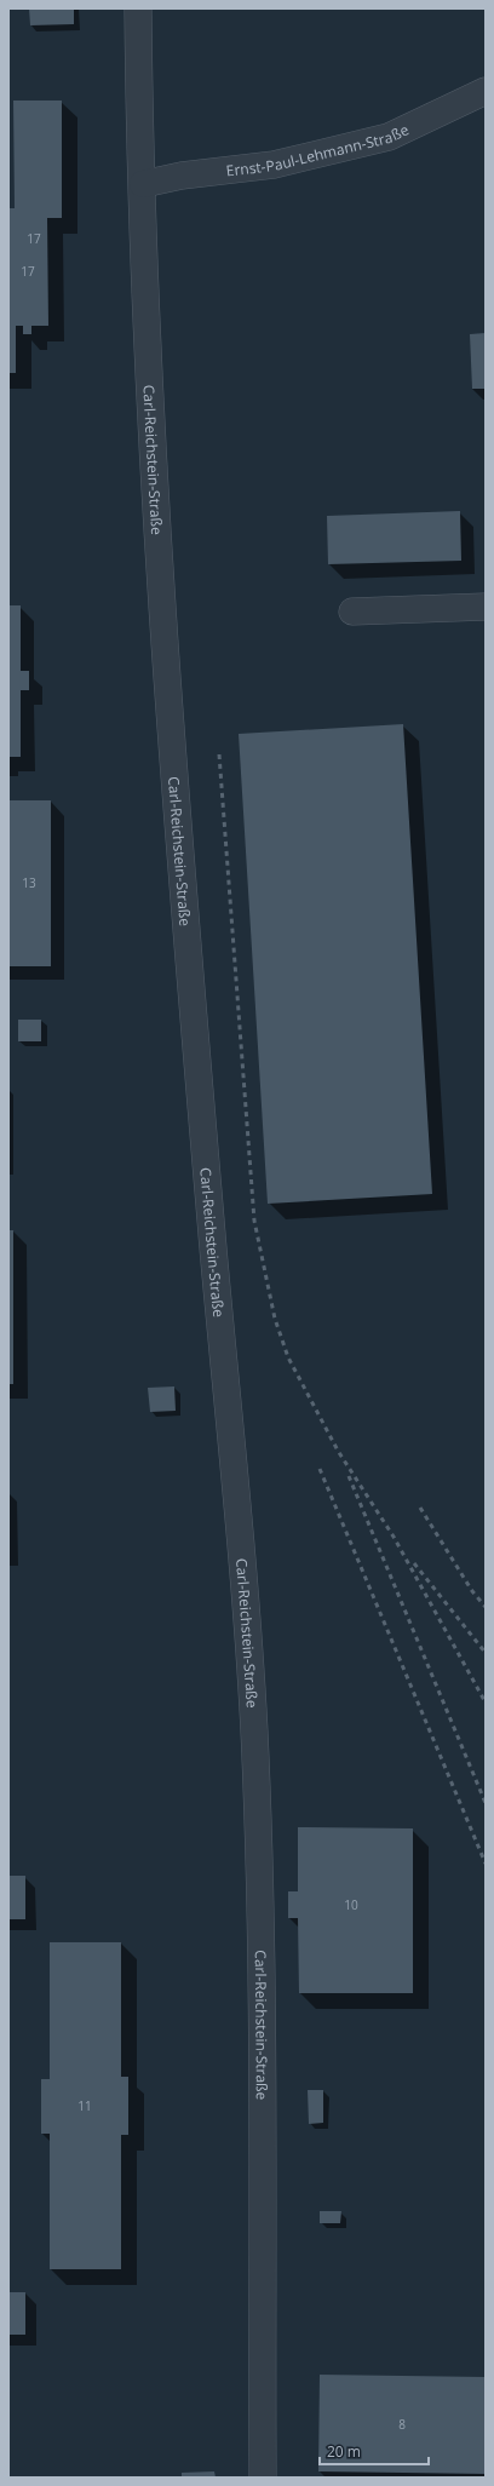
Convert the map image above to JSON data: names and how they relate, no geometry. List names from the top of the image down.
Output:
{
  "streets": {
    "street": ["Ernst-Paul-Lehmann-Straße", "Carl-Reichstein-Straße"]
  },
  "crossings": [
    ["Ernst-Paul-Lehmann-Straße", "Carl-Reichstein-Straße"]
  ],
  "house_numbers": [
    "17",
    "17",
    "13",
    "10",
    "11",
    "8"
  ],
  "scale_bar": "20 m"
}
